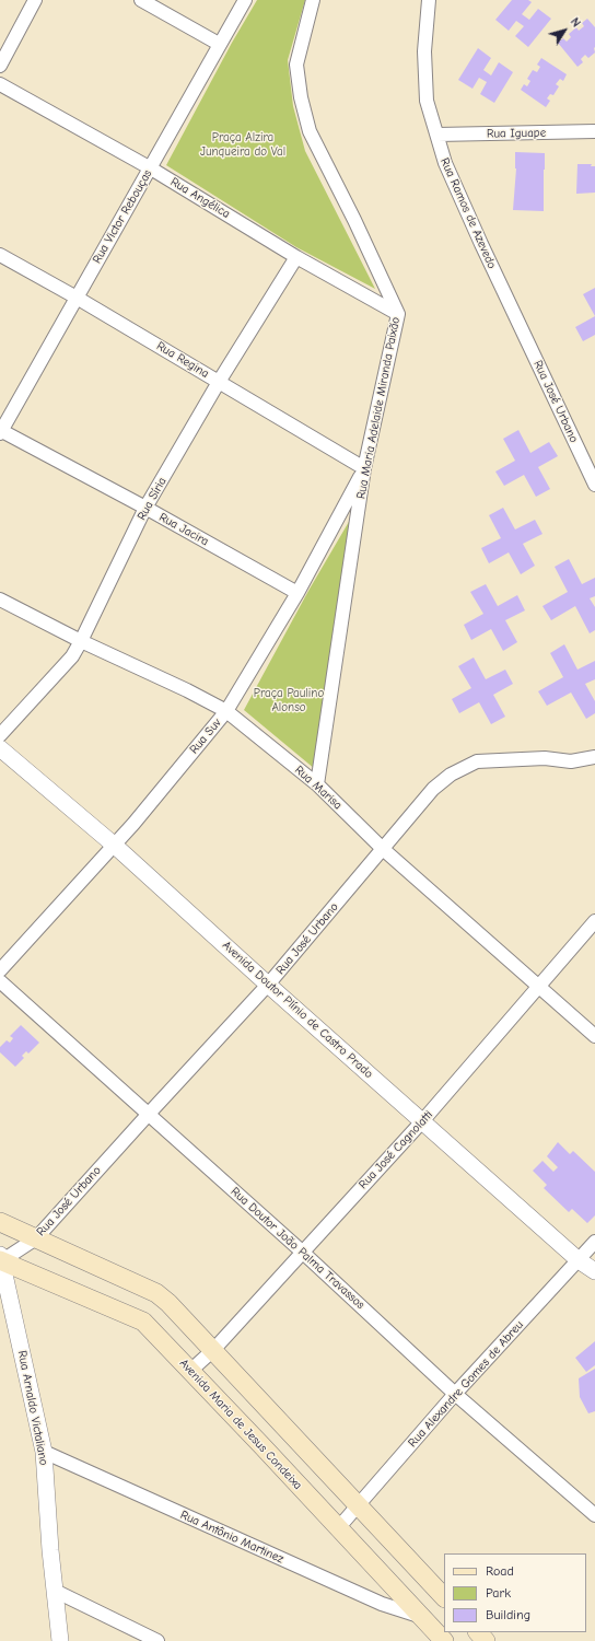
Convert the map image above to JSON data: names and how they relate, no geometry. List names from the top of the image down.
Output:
{
  "streets": {
    "main road": ["Avenida Maria de Jesus Condeixa"],
    "street": [
      "Rua Iguape",
      "Rua Angélica",
      "Rua Ramos de Azevedo",
      "Rua Victor Rebouças",
      "Rua Regina",
      "Rua José Urbano",
      "Rua Maria Adelaide Miranda Paixão",
      "Rua Síria",
      "Rua Jacira",
      "Rua Suv",
      "Rua Marisa",
      "Avenida Doutor Plínio de Castro Prado",
      "Rua José Cagnolatti",
      "Rua Doutor João Palma Travassos",
      "Rua Alexandre Gomes de Abreu",
      "Rua Arnaldo Victaliano",
      "Rua Antônio Martinez"
    ]
  },
  "crossings": [
    ["Rua Iguape", "Rua Ramos de Azevedo"],
    ["Rua Angélica", "Rua Victor Rebouças"],
    ["Rua Angélica", "Rua Maria Adelaide Miranda Paixão"],
    ["Rua Angélica", "Rua Síria"],
    ["Rua Ramos de Azevedo", "Rua José Urbano"],
    ["Rua Victor Rebouças", "Rua Regina"],
    ["Rua Victor Rebouças", "Rua Jacira"],
    ["Rua Regina", "Rua Maria Adelaide Miranda Paixão"],
    ["Rua Regina", "Rua Síria"],
    ["Rua Regina", "Rua Suv"],
    ["Rua José Urbano", "Rua Marisa"],
    ["Rua José Urbano", "Avenida Doutor Plínio de Castro Prado"],
    ["Rua José Urbano", "Rua Doutor João Palma Travassos"],
    ["Rua José Urbano", "Rua Arnaldo Victaliano"],
    ["Rua José Urbano", "Avenida Maria de Jesus Condeixa"],
    ["Rua Maria Adelaide Miranda Paixão", "Rua Suv"],
    ["Rua Maria Adelaide Miranda Paixão", "Rua Marisa"],
    ["Rua Síria", "Rua Jacira"],
    ["Rua Síria", "Rua Marisa"],
    ["Rua Jacira", "Rua Suv"],
    ["Rua Suv", "Rua Marisa"],
    ["Rua Suv", "Avenida Doutor Plínio de Castro Prado"],
    ["Rua Marisa", "Rua José Cagnolatti"],
    ["Avenida Doutor Plínio de Castro Prado", "Rua José Cagnolatti"],
    ["Avenida Doutor Plínio de Castro Prado", "Rua Alexandre Gomes de Abreu"],
    ["Rua José Cagnolatti", "Rua Doutor João Palma Travassos"],
    ["Rua José Cagnolatti", "Avenida Maria de Jesus Condeixa"],
    ["Rua Doutor João Palma Travassos", "Rua Alexandre Gomes de Abreu"],
    ["Rua Alexandre Gomes de Abreu", "Avenida Maria de Jesus Condeixa"],
    ["Rua Arnaldo Victaliano", "Avenida Maria de Jesus Condeixa"],
    ["Rua Arnaldo Victaliano", "Rua Antônio Martinez"],
    ["Avenida Maria de Jesus Condeixa", "Rua Antônio Martinez"]
  ],
  "parks": ["Praça Alzira Junqueira do Val", "Praça Paulino Alonso"],
  "legend": ["Road", "Park", "Building"],
  "north": "top right"
}
